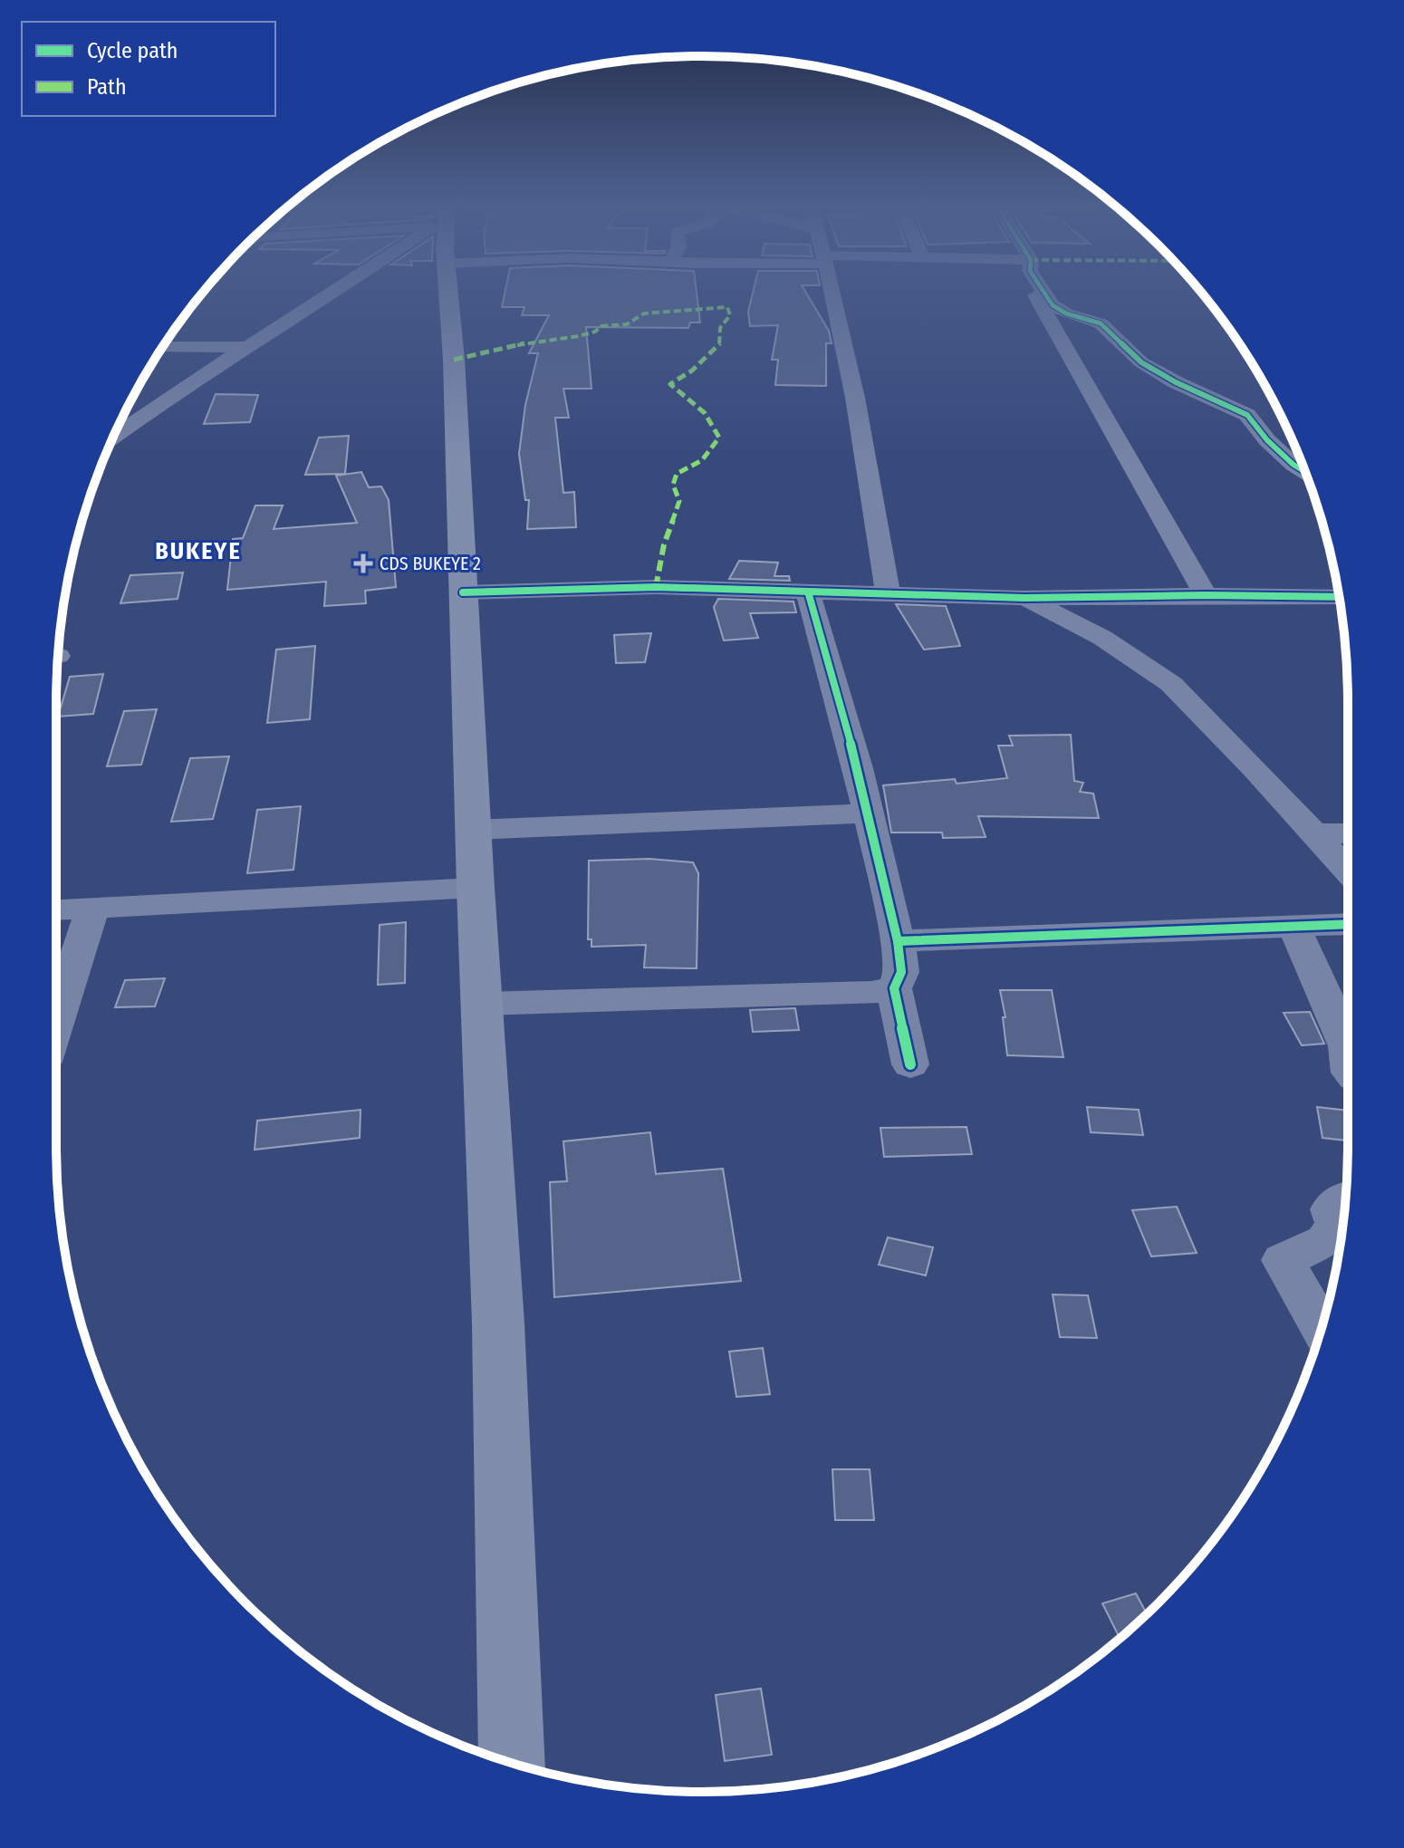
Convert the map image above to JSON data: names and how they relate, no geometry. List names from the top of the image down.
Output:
{
  "districts": ["BUKEYE"],
  "places": {
    "health": ["CDS BUKEYE 2"]
  },
  "legend": ["Cycle path", "Path"]
}
